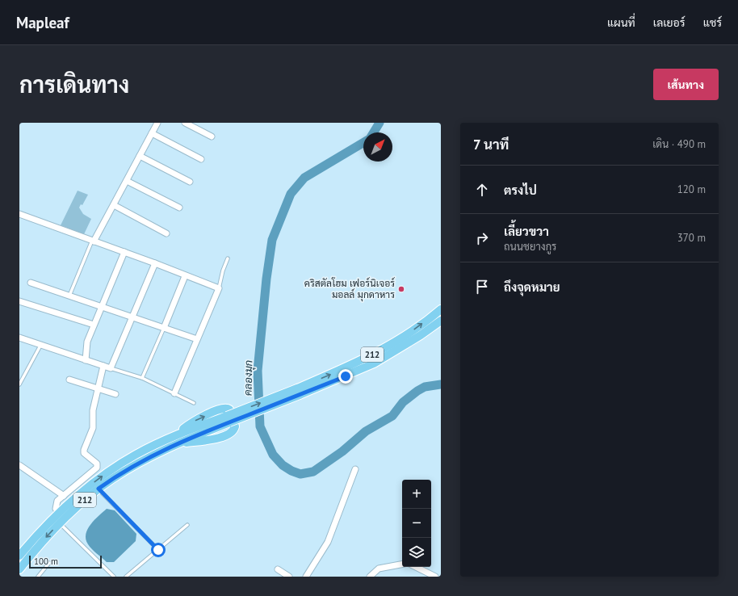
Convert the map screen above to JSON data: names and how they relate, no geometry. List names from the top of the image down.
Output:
{
  "streets": {
    "main road": ["212"]
  },
  "water": ["คลองมุก"],
  "places": ["คริสตัลโฮม เฟอร์นิเจอร์ มอลล์ มุกดาหาร"],
  "scale_bar": "100 m",
  "north": "top right",
  "page": {
    "header": "Mapleaf",
    "nav": ["แผนที่", "เลเยอร์", "แชร์"],
    "title": "การเดินทาง",
    "buttons": "เส้นทาง",
    "heading": ["7 นาที", "เดิน · 490 m"],
    "list": [
      ["ตรงไป", "120 m"],
      ["เลี้ยวขวา", "ถนนชยางกูร", "370 m"],
      "ถึงจุดหมาย"
    ],
    "map_buttons": ["+", "−"],
    "scale": "100 m"
  }
}
